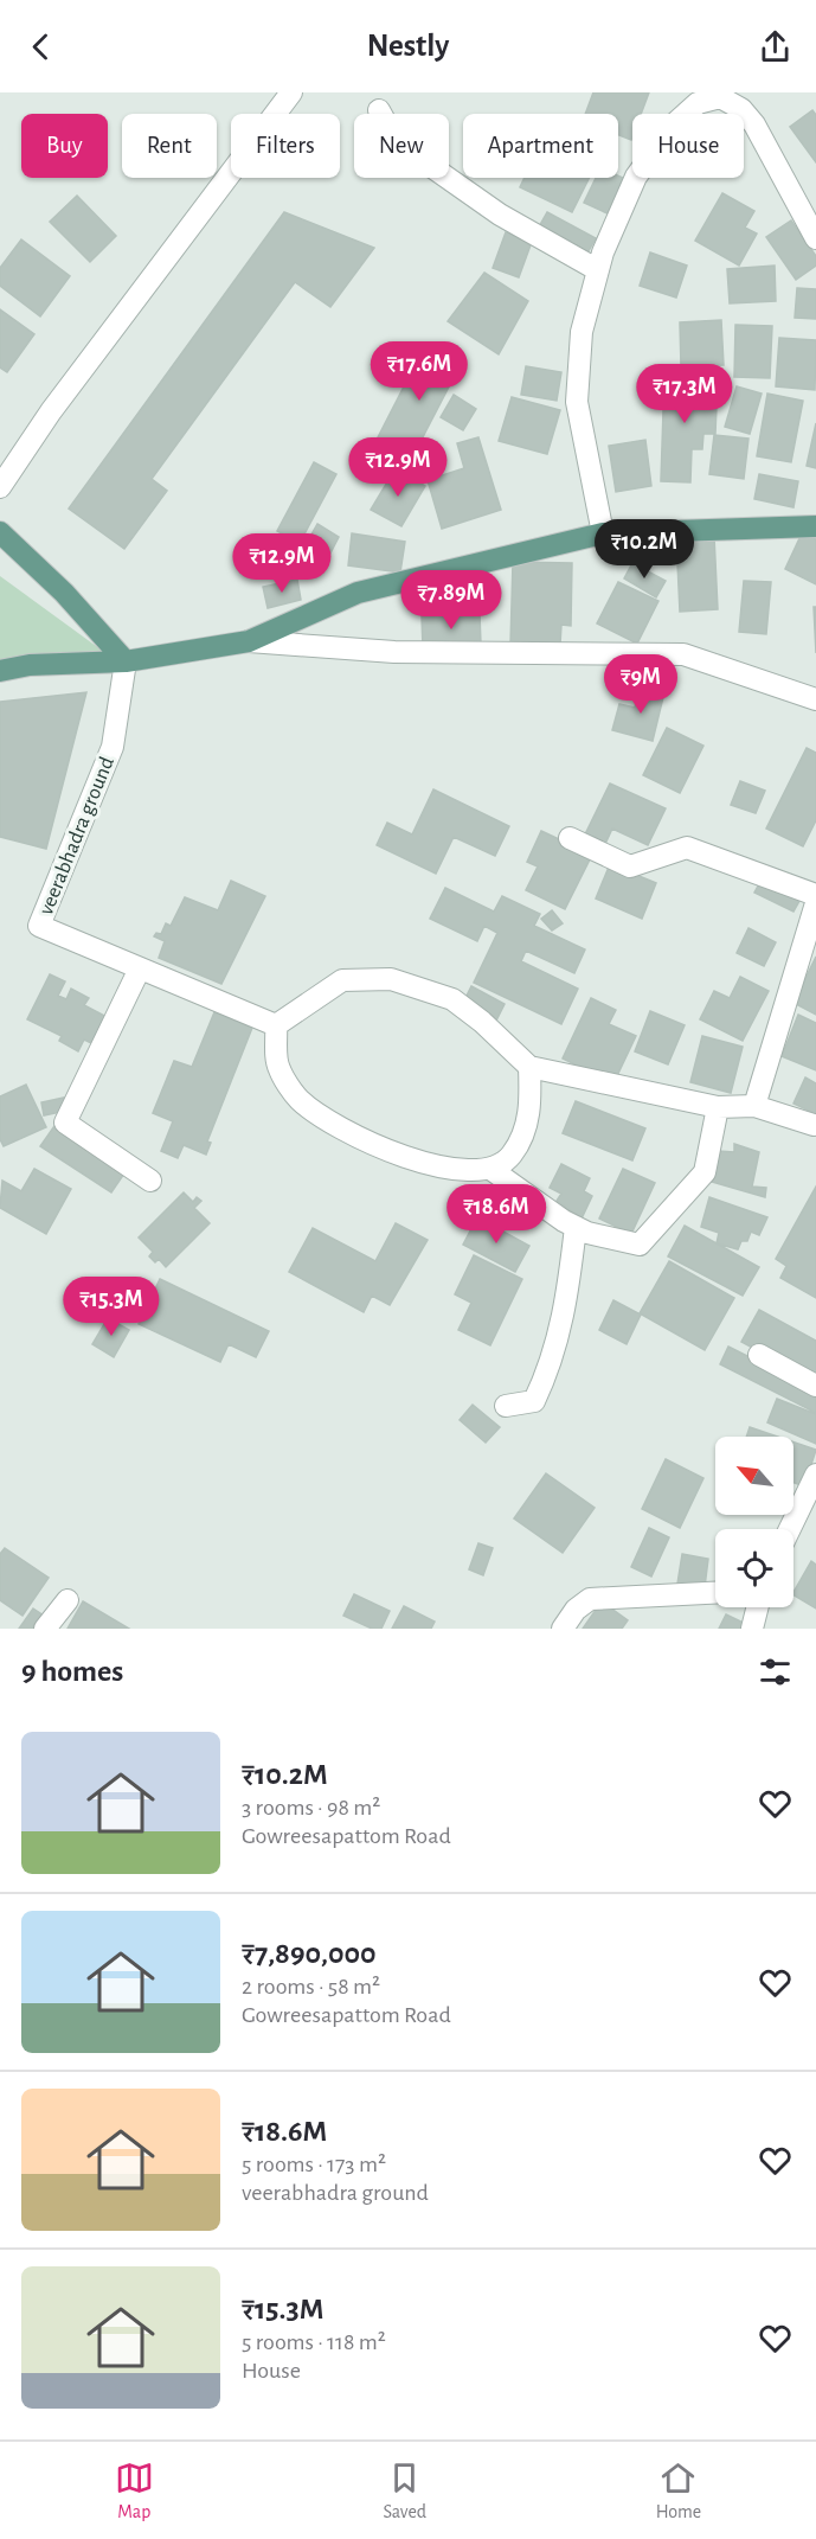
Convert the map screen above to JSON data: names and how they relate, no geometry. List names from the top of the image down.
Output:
{
  "streets": {
    "street": ["veerabhadra ground"]
  },
  "north": "top left",
  "page": {
    "header": "Nestly",
    "chip": [
      "Buy",
      "Rent",
      "Filters",
      "New",
      "Apartment",
      "House"
    ],
    "price": [
      "₹17.6M",
      "₹17.3M",
      "₹12.9M",
      "₹10.2M",
      "₹12.9M",
      "₹7.89M",
      "₹9M",
      "₹18.6M",
      "₹15.3M"
    ],
    "heading": "9 homes",
    "list": [
      {
        "name": "₹10.2M",
        "note": "3 rooms · 98 m² · Gowreesapattom Road"
      },
      {
        "name": "₹7,890,000",
        "note": "2 rooms · 58 m² · Gowreesapattom Road"
      },
      {
        "name": "₹18.6M",
        "note": "5 rooms · 173 m² · veerabhadra ground"
      },
      {
        "name": "₹15.3M",
        "note": "5 rooms · 118 m² · House"
      }
    ],
    "tabs": ["Map", "Saved", "Home"]
  }
}
